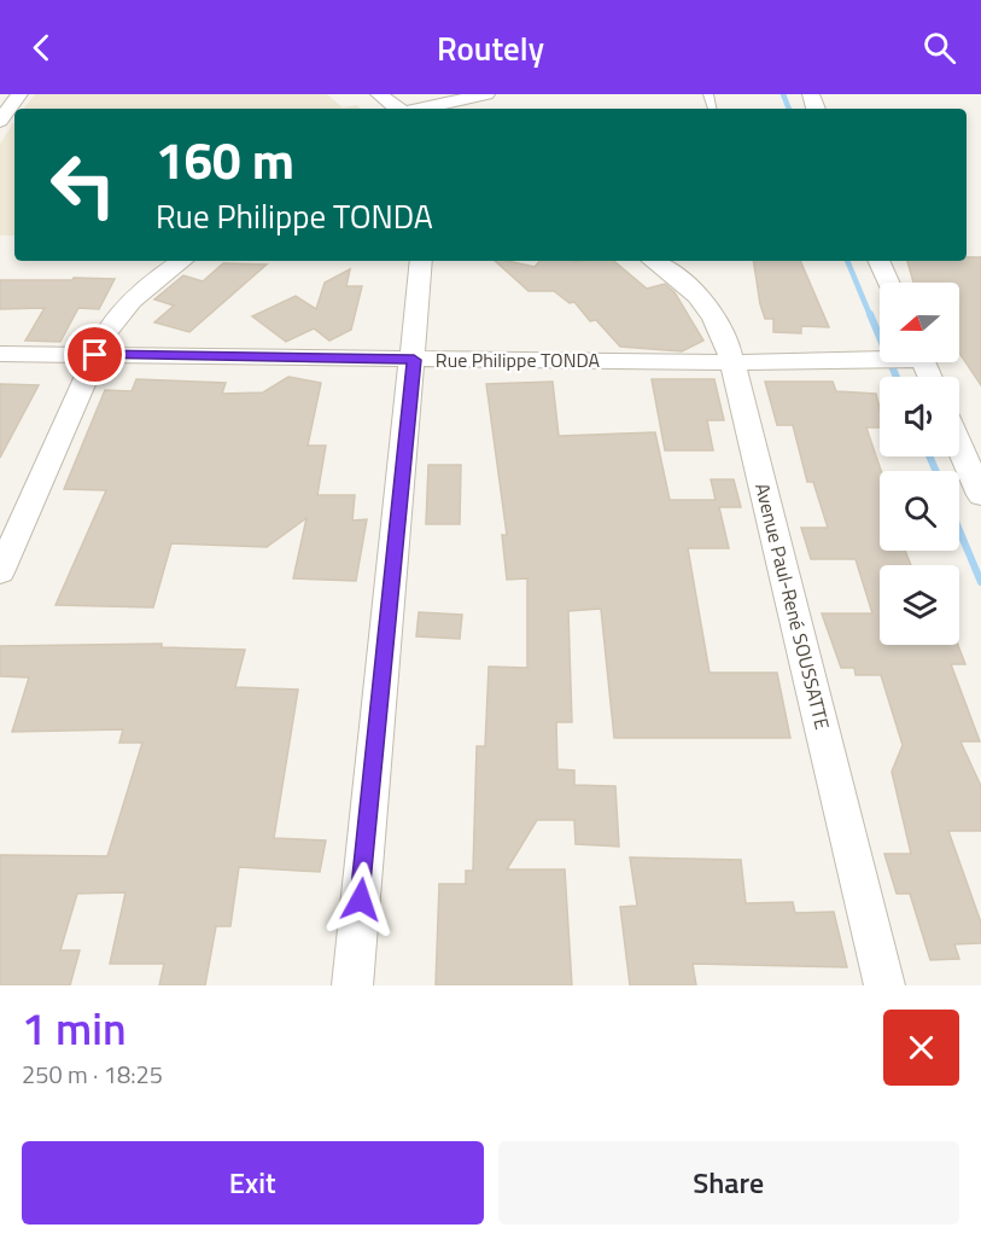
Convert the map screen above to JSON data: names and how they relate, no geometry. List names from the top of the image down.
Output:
{
  "streets": {
    "street": ["Rue Philippe TONDA", "Avenue Paul-René SOUSSATTE"]
  },
  "crossings": [
    ["Rue Philippe TONDA", "Avenue Paul-René SOUSSATTE"]
  ],
  "north": "left",
  "page": {
    "header": "Routely",
    "turn": ["160 m", "Rue Philippe TONDA"],
    "heading": ["1 min", "250 m · 18:25"],
    "buttons": ["Exit", "Share"]
  }
}
